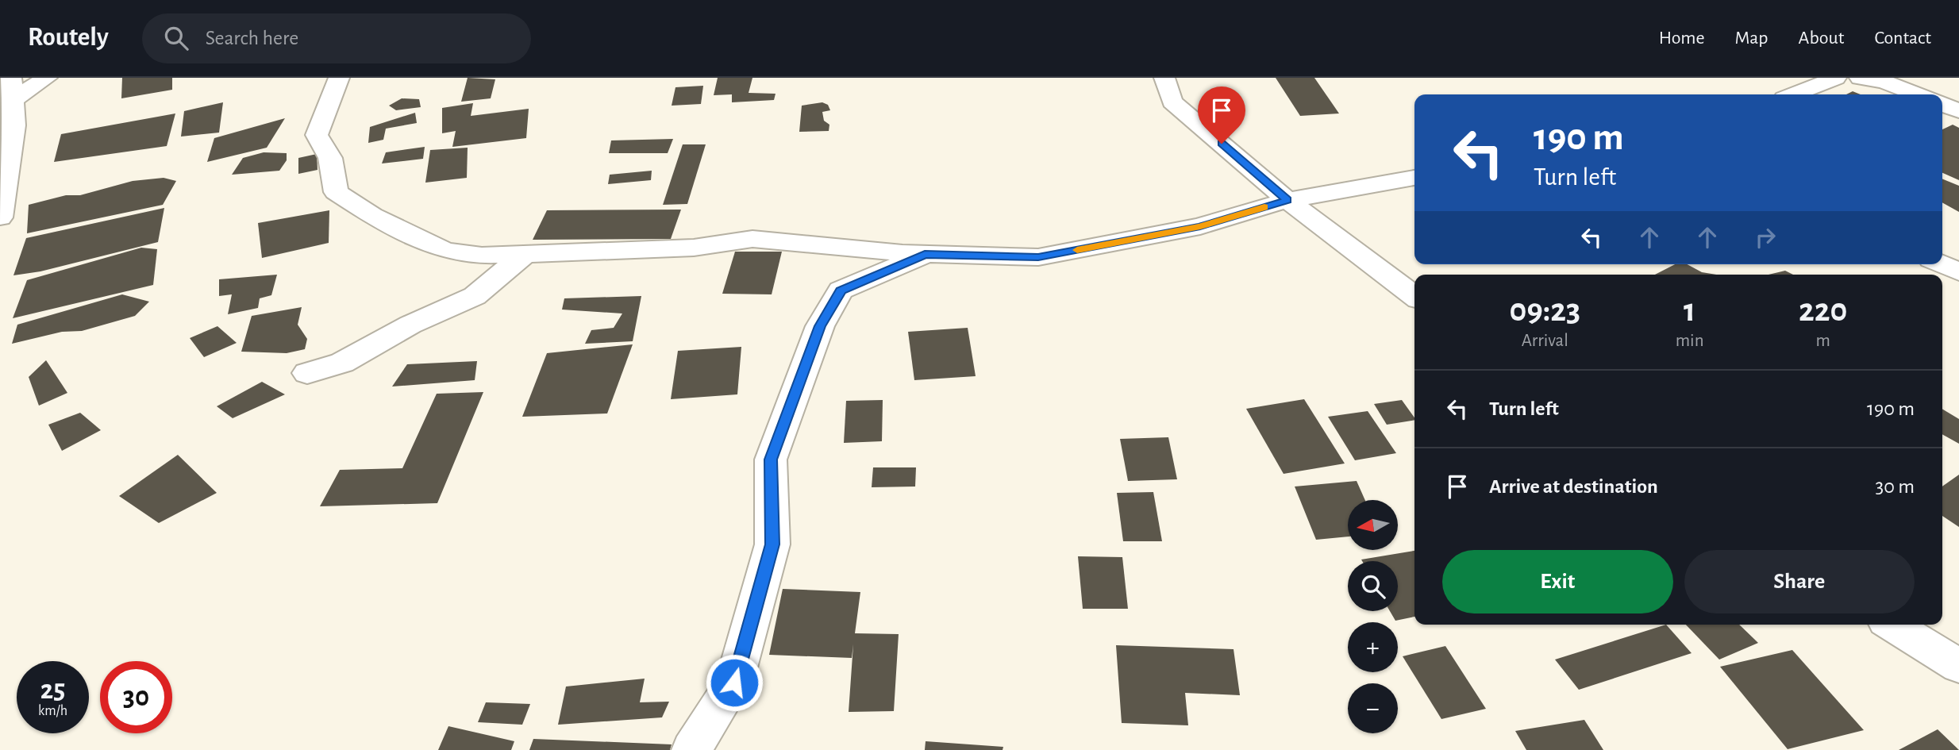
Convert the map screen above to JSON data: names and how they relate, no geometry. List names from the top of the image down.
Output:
{
  "north": "left",
  "page": {
    "header": "Routely",
    "search": "Search here",
    "nav": [
      "Home",
      "Map",
      "About",
      "Contact"
    ],
    "turn": ["190 m", "Turn left"],
    "eta": [
      "09:23",
      "Arrival",
      "1",
      "min",
      "220",
      "m"
    ],
    "list": [
      {
        "name": "Turn left",
        "value": "190 m"
      },
      {
        "name": "Arrive at destination",
        "value": "30 m"
      }
    ],
    "map_buttons": ["+", "−"],
    "buttons": ["Exit", "Share"],
    "speed": "25 km/h",
    "limit": "30"
  }
}
